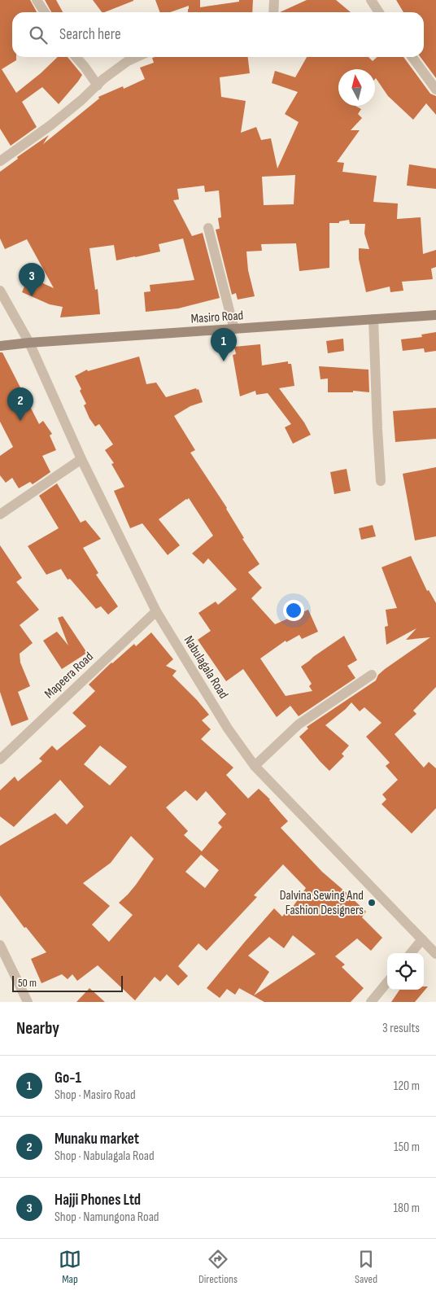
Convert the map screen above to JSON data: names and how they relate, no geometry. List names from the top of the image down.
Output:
{
  "streets": {
    "main road": ["Masiro Road"],
    "street": ["Nabulagala Road", "Mapeera Road"]
  },
  "crossings": [
    ["Masiro Road", "Nabulagala Road"],
    ["Nabulagala Road", "Mapeera Road"]
  ],
  "places": ["Dalvina Sewing And Fashion Designers"],
  "scale_bar": "50 m",
  "north": "top",
  "page": {
    "search": "Search here",
    "pins": ["3", "1", "2"],
    "scale": "50 m",
    "heading": ["Nearby", "3 results"],
    "list": [
      {
        "mark": "1",
        "name": "Go-1",
        "note": "Shop · Masiro Road",
        "value": "120 m"
      },
      {
        "mark": "2",
        "name": "Munaku market",
        "note": "Shop · Nabulagala Road",
        "value": "150 m"
      },
      {
        "mark": "3",
        "name": "Hajji Phones Ltd",
        "note": "Shop · Namungona Road",
        "value": "180 m"
      }
    ],
    "nav": ["Map", "Directions", "Saved"]
  }
}
